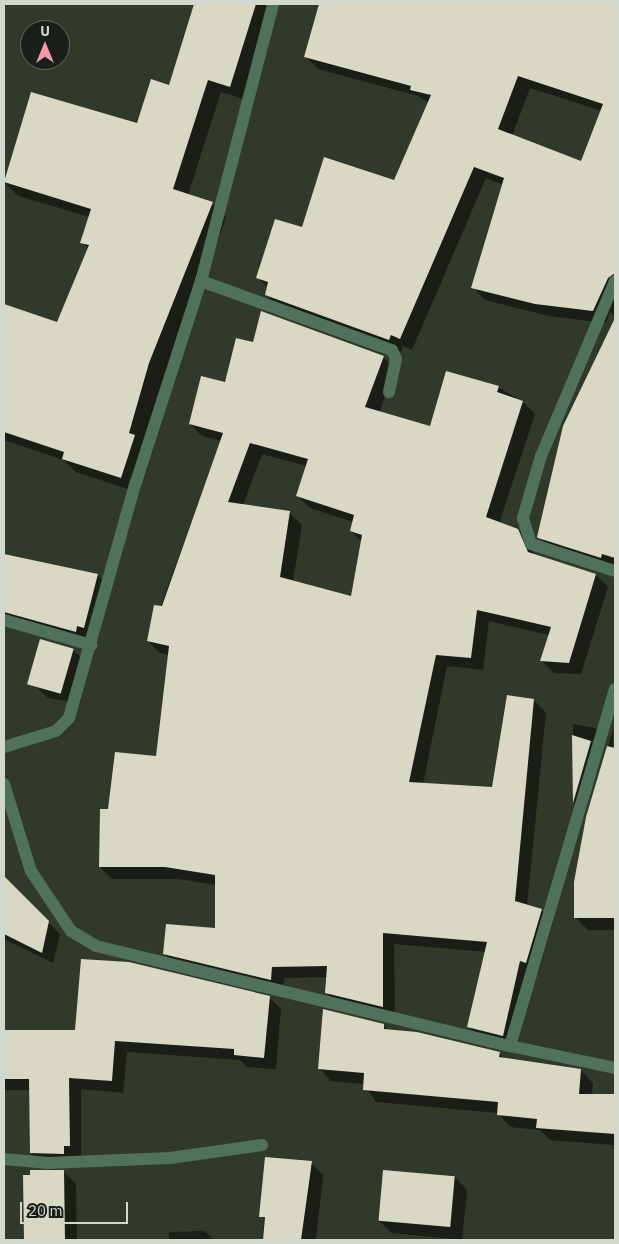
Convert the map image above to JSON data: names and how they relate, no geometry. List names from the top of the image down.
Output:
{
  "scale_bar": "20 m",
  "north": "top"
}
